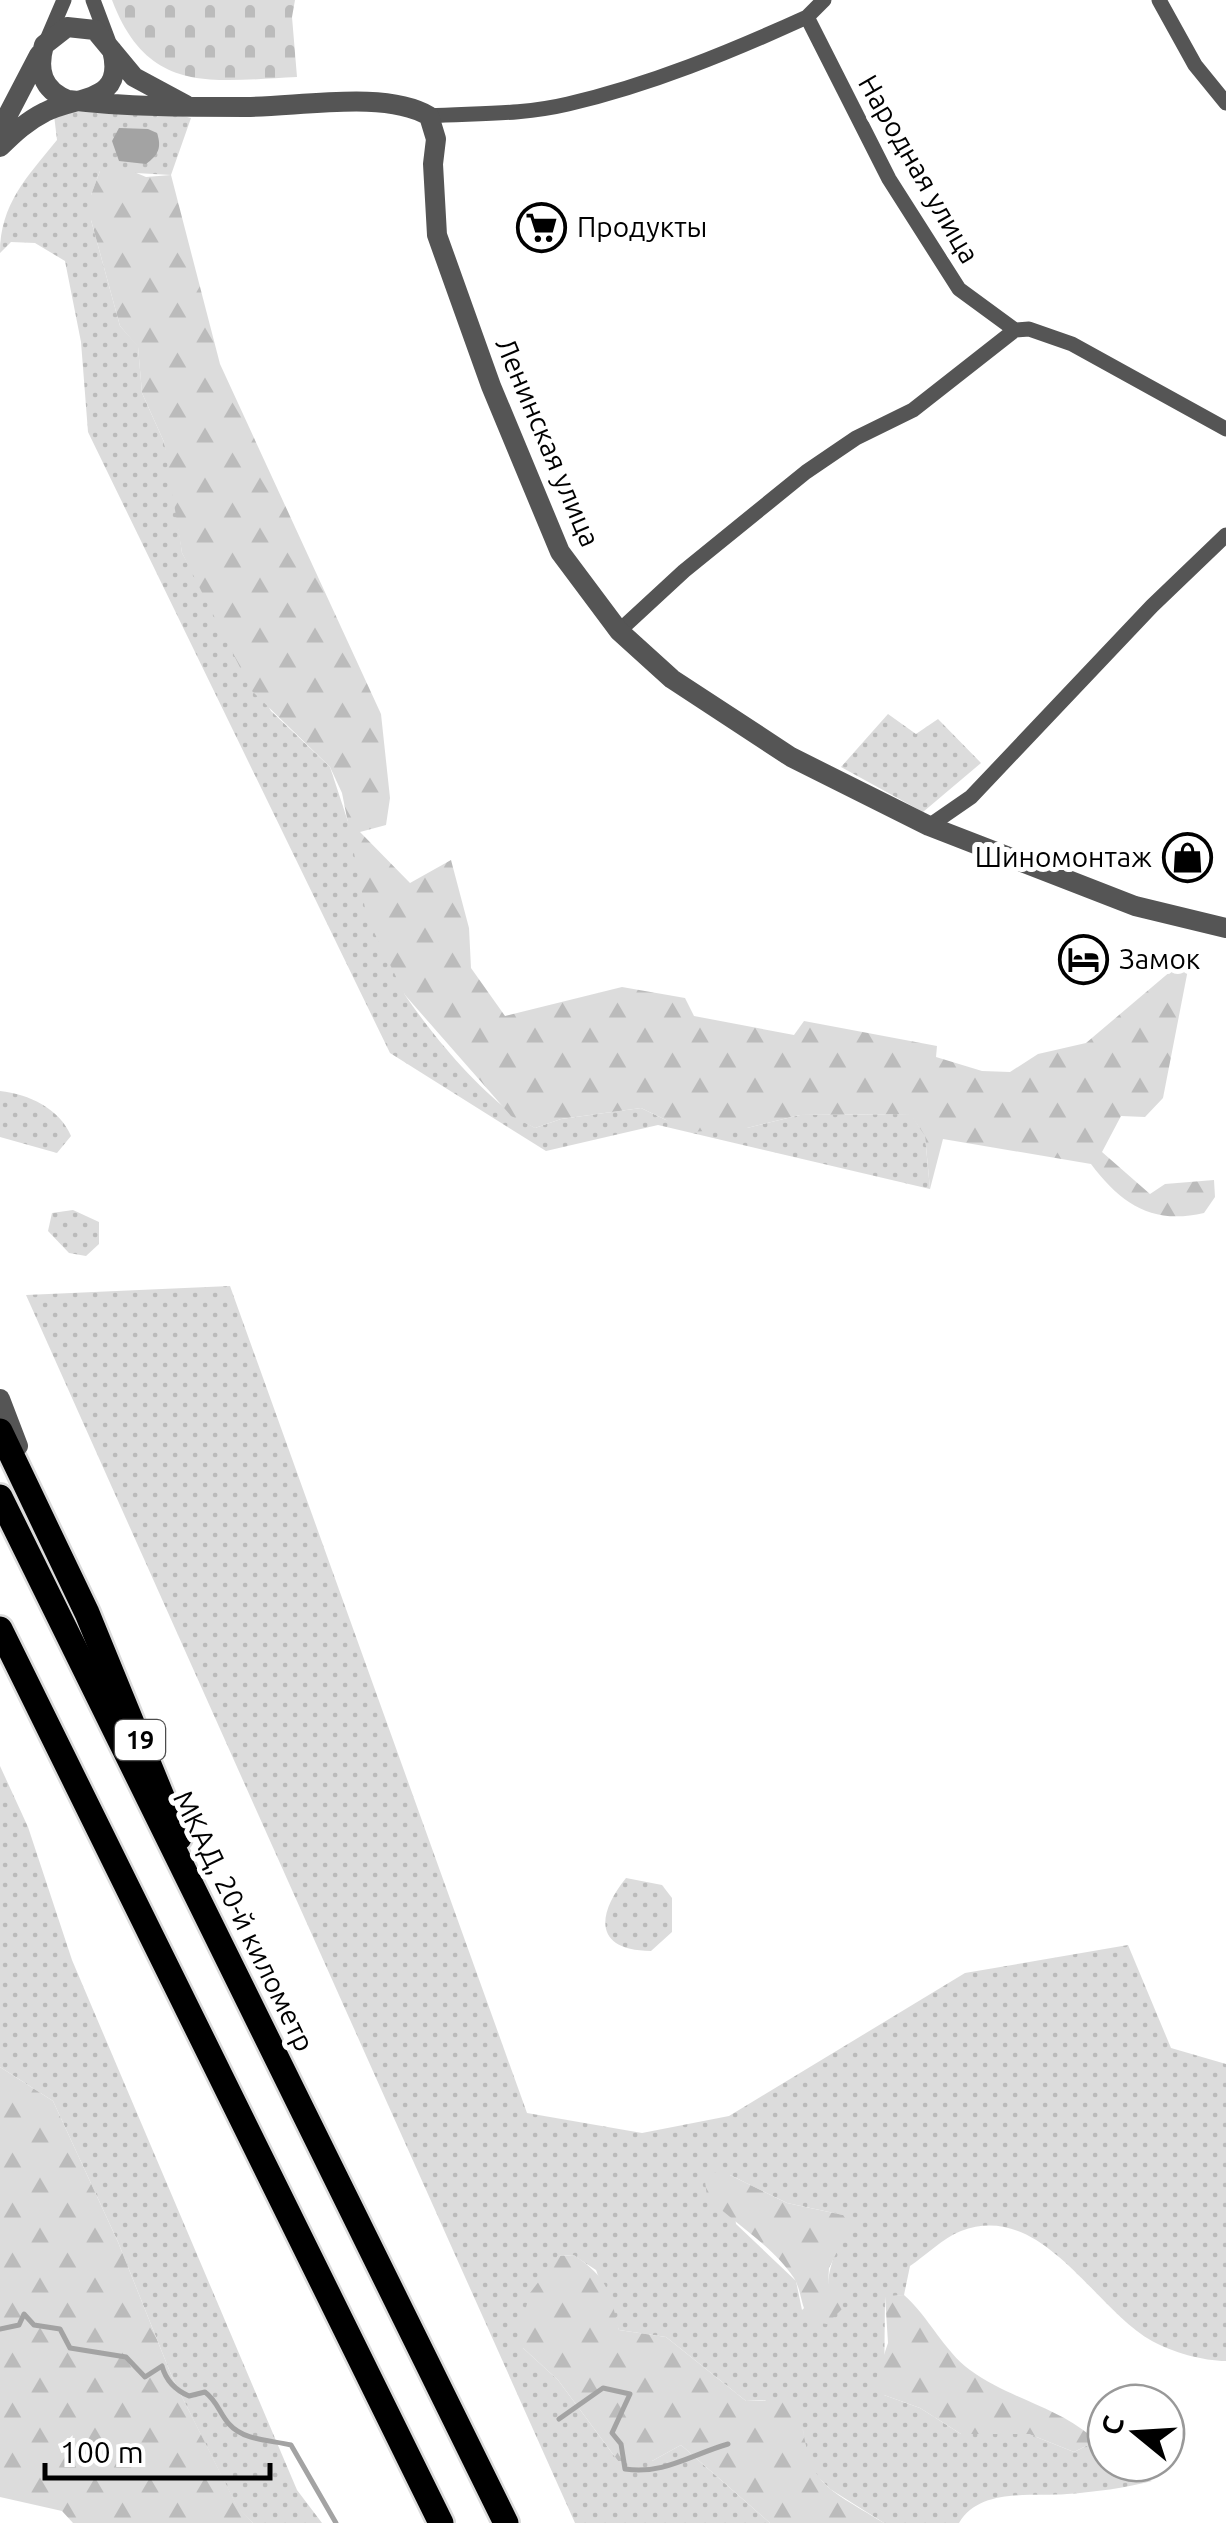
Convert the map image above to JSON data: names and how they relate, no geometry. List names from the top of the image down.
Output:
{
  "streets": {
    "main road": ["19", "МКАД, 20-й километр"],
    "street": ["Народная улица", "Ленинская улица"]
  },
  "crossings": [
    ["19", "МКАД, 20-й километр"]
  ],
  "places": {
    "supermarket": ["Продукты"],
    "shop": ["Шиномонтаж"],
    "hotel": ["Замок"]
  },
  "scale_bar": "100 m",
  "north": "left"
}
